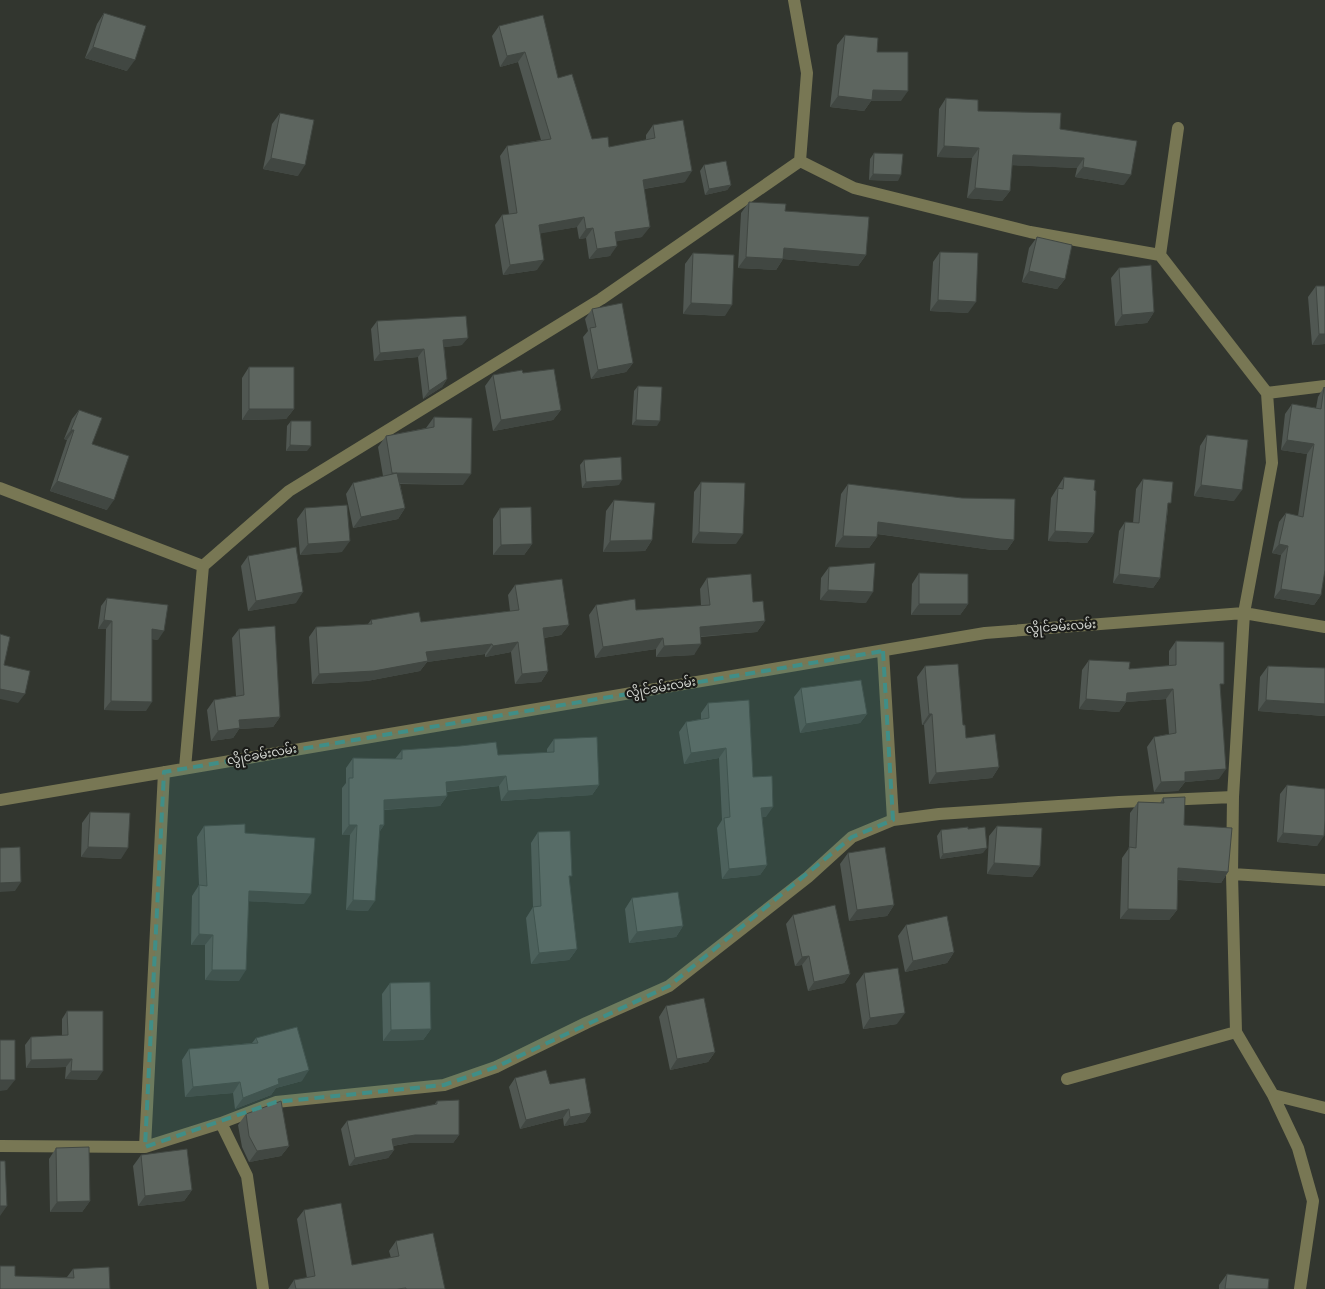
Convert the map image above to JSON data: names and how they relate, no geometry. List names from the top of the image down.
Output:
{
  "streets": {
    "street": ["လွိုင်ခမ်းလမ်း"]
  }
}
